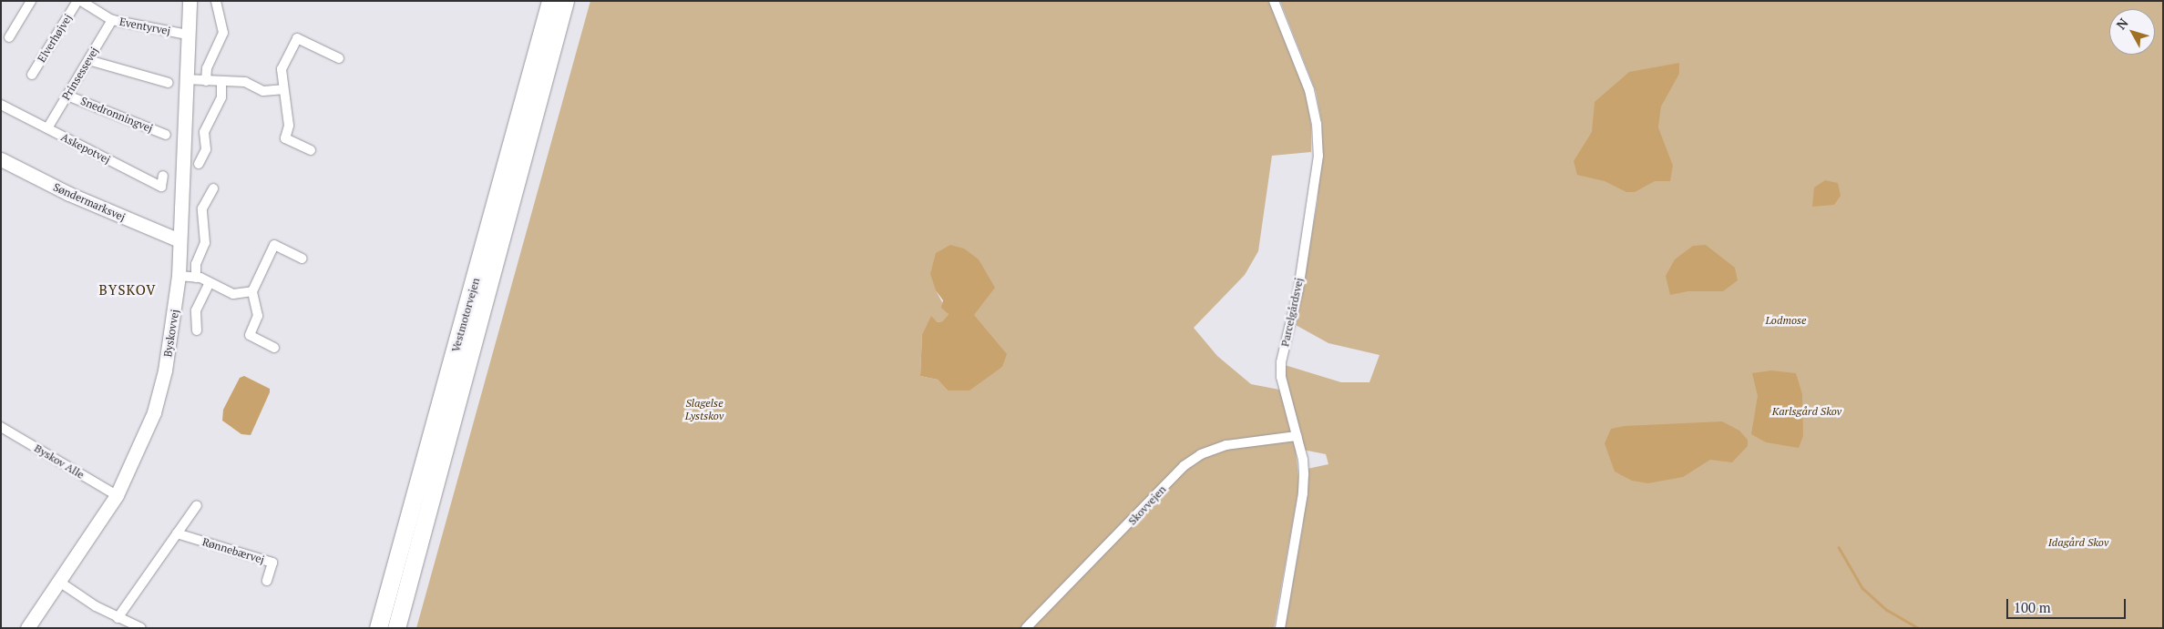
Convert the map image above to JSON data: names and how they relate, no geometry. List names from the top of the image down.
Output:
{
  "streets": {
    "highway": ["Vestmotorvejen"],
    "main road": ["Søndermarksvej", "Byskovvej"],
    "street": [
      "Eventyrvej",
      "Elverhøjvej",
      "Prinsessevej",
      "Snedronningvej",
      "Askepotvej",
      "Parcelgårdsvej",
      "Byskov Alle",
      "Skovvejen",
      "Rønnebærvej"
    ]
  },
  "crossings": [
    ["Eventyrvej", "Prinsessevej"],
    ["Eventyrvej", "Byskovvej"],
    ["Prinsessevej", "Snedronningvej"],
    ["Prinsessevej", "Askepotvej"],
    ["Søndermarksvej", "Byskovvej"],
    ["Parcelgårdsvej", "Skovvejen"],
    ["Byskovvej", "Byskov Alle"]
  ],
  "districts": ["BYSKOV"],
  "parks": [
    "Lodmose",
    "Slagelse Lystskov",
    "Karlsgård Skov",
    "Idagård Skov"
  ],
  "scale_bar": "100 m",
  "north": "top left"
}
